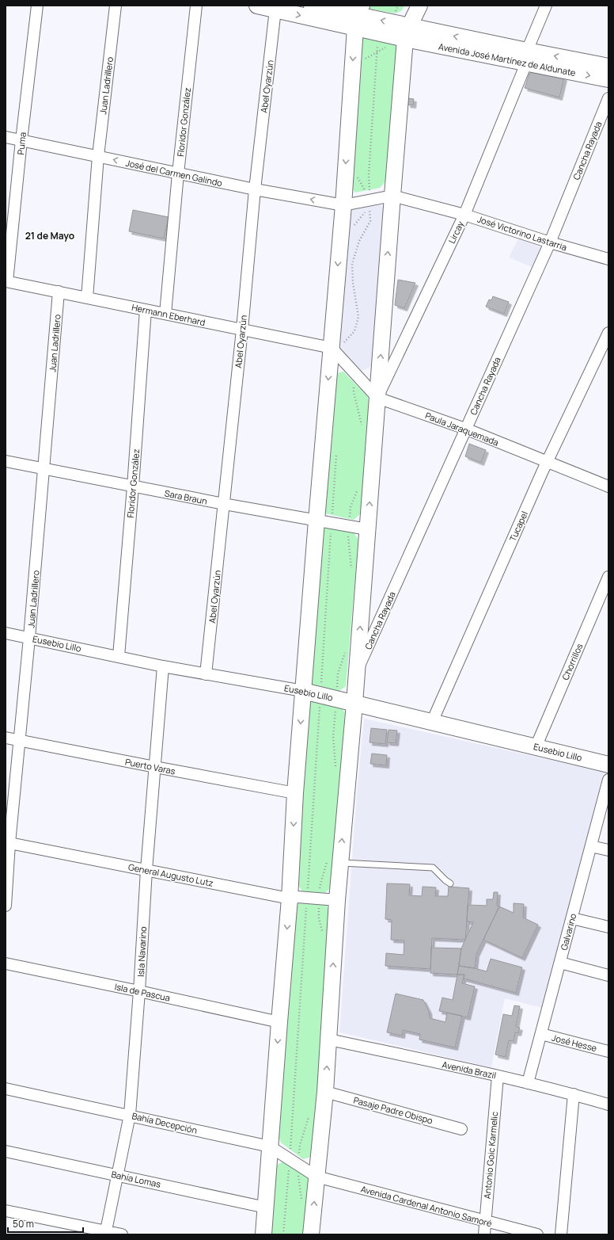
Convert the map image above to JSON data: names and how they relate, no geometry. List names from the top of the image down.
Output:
{
  "streets": {
    "main road": ["Avenida José Martínez de Aldunate", "Eusebio Lillo"],
    "street": [
      "Juan Ladrillero",
      "Abel Oyarzún",
      "Floridor González",
      "Puma",
      "Cancha Rayada",
      "José del Carmen Galindo",
      "Lircay",
      "José Victorino Lastarria",
      "Hermann Eberhard",
      "Paula Jaraquemada",
      "Sara Braun",
      "Tucapel",
      "Chorrillos",
      "Puerto Varas",
      "General Augusto Lutz",
      "Galvarino",
      "Isla Navarino",
      "Isla de Pascua",
      "José Hesse",
      "Avenida Brazil",
      "Pasaje Padre Obispo",
      "Bahía Decepción",
      "Antonio Goic Karmelic",
      "Bahía Lomas",
      "Avenida Cardenal Antonio Samoré"
    ]
  },
  "crossings": [
    ["Avenida José Martínez de Aldunate", "Lircay"],
    ["Juan Ladrillero", "José del Carmen Galindo"],
    ["Juan Ladrillero", "Hermann Eberhard"],
    ["Juan Ladrillero", "Sara Braun"],
    ["Juan Ladrillero", "Eusebio Lillo"],
    ["Juan Ladrillero", "Puerto Varas"],
    ["Juan Ladrillero", "General Augusto Lutz"],
    ["Abel Oyarzún", "José del Carmen Galindo"],
    ["Abel Oyarzún", "Hermann Eberhard"],
    ["Abel Oyarzún", "Sara Braun"],
    ["Abel Oyarzún", "Eusebio Lillo"],
    ["Floridor González", "José del Carmen Galindo"],
    ["Floridor González", "Hermann Eberhard"],
    ["Floridor González", "Sara Braun"],
    ["Floridor González", "Eusebio Lillo"],
    ["Puma", "José del Carmen Galindo"],
    ["Puma", "Hermann Eberhard"],
    ["Cancha Rayada", "José Victorino Lastarria"],
    ["Cancha Rayada", "Paula Jaraquemada"],
    ["José del Carmen Galindo", "José Victorino Lastarria"],
    ["Lircay", "José Victorino Lastarria"],
    ["Lircay", "Paula Jaraquemada"],
    ["Hermann Eberhard", "Paula Jaraquemada"],
    ["Paula Jaraquemada", "Tucapel"],
    ["Tucapel", "Eusebio Lillo"],
    ["Eusebio Lillo", "Chorrillos"],
    ["Eusebio Lillo", "Isla Navarino"],
    ["Puerto Varas", "Isla Navarino"],
    ["General Augusto Lutz", "Isla Navarino"],
    ["Galvarino", "José Hesse"],
    ["Galvarino", "Avenida Brazil"],
    ["Isla Navarino", "Isla de Pascua"],
    ["Isla Navarino", "Bahía Decepción"],
    ["Isla Navarino", "Bahía Lomas"],
    ["Avenida Brazil", "Antonio Goic Karmelic"],
    ["Bahía Decepción", "Avenida Cardenal Antonio Samoré"],
    ["Antonio Goic Karmelic", "Avenida Cardenal Antonio Samoré"]
  ],
  "one_way": ["José del Carmen Galindo"],
  "districts": ["21 de Mayo"],
  "scale_bar": "50 m"
}
